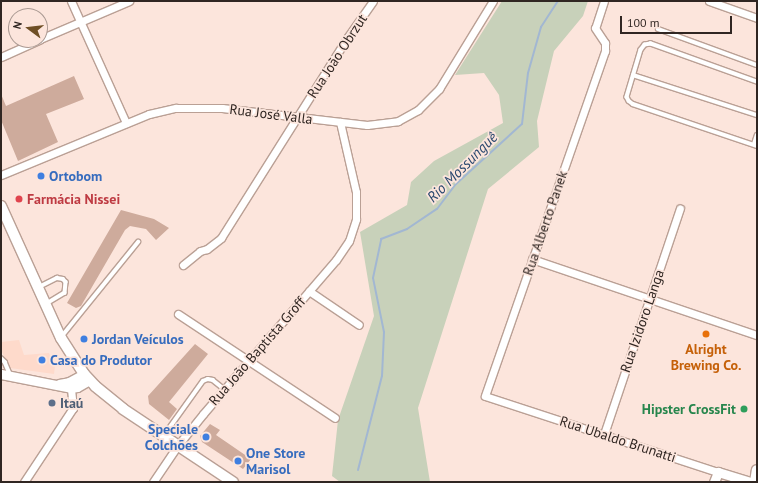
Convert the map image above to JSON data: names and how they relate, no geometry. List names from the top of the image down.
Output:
{
  "streets": {
    "street": [
      "Rua João Obrzut",
      "Rua José Valla",
      "Rua Alberto Panek",
      "Rua Izidoro Langa",
      "Rua João Baptista Groff",
      "Rua Ubaldo Brunatti"
    ]
  },
  "crossings": [
    ["Rua João Obrzut", "Rua José Valla"],
    ["Rua José Valla", "Rua João Baptista Groff"],
    ["Rua Alberto Panek", "Rua Ubaldo Brunatti"],
    ["Rua Izidoro Langa", "Rua Ubaldo Brunatti"]
  ],
  "water": ["Rio Mossunguê"],
  "places": [
    "Ortobom",
    "Farmácia Nissei",
    "Alright Brewing Co.",
    "Jordan Veículos",
    "Casa do Produtor",
    "Itaú",
    "Hipster CrossFit",
    "Speciale Colchões",
    "One Store Marisol"
  ],
  "scale_bar": "100 m",
  "north": "left"
}
